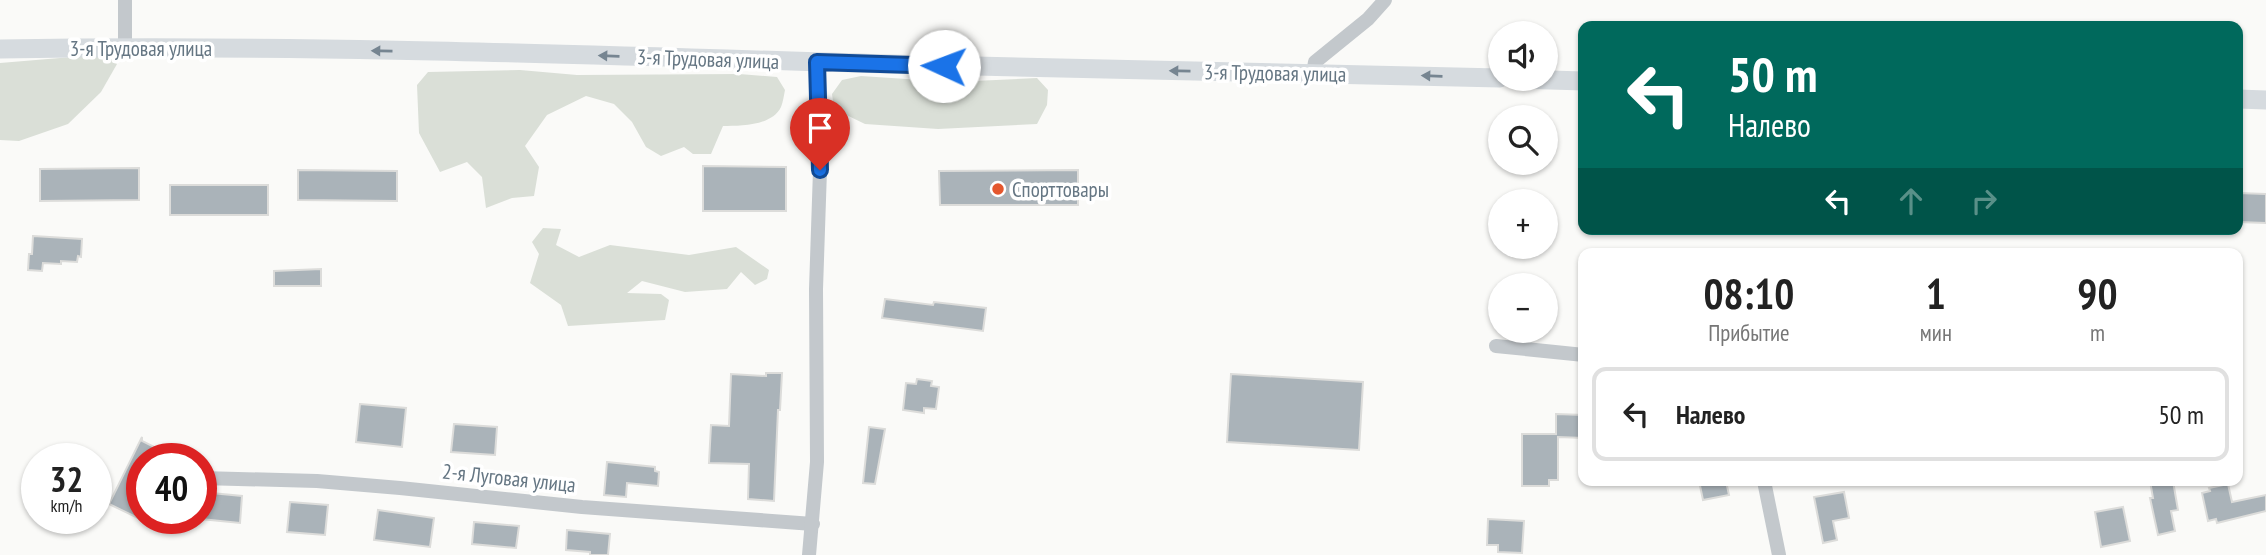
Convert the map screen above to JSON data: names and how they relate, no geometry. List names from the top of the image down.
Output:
{
  "streets": {
    "street": ["3-я Трудовая улица", "2-я Луговая улица"]
  },
  "one_way": ["3-я Трудовая улица"],
  "places": ["Спорттовары"],
  "page": {
    "map_buttons": ["+", "−"],
    "turn": ["50 m", "Налево"],
    "eta": [
      "08:10",
      "Прибытие",
      "1",
      "мин",
      "90",
      "m"
    ],
    "list": [
      {
        "name": "Налево",
        "value": "50 m"
      }
    ],
    "speed": "32 km/h",
    "limit": "40"
  }
}
